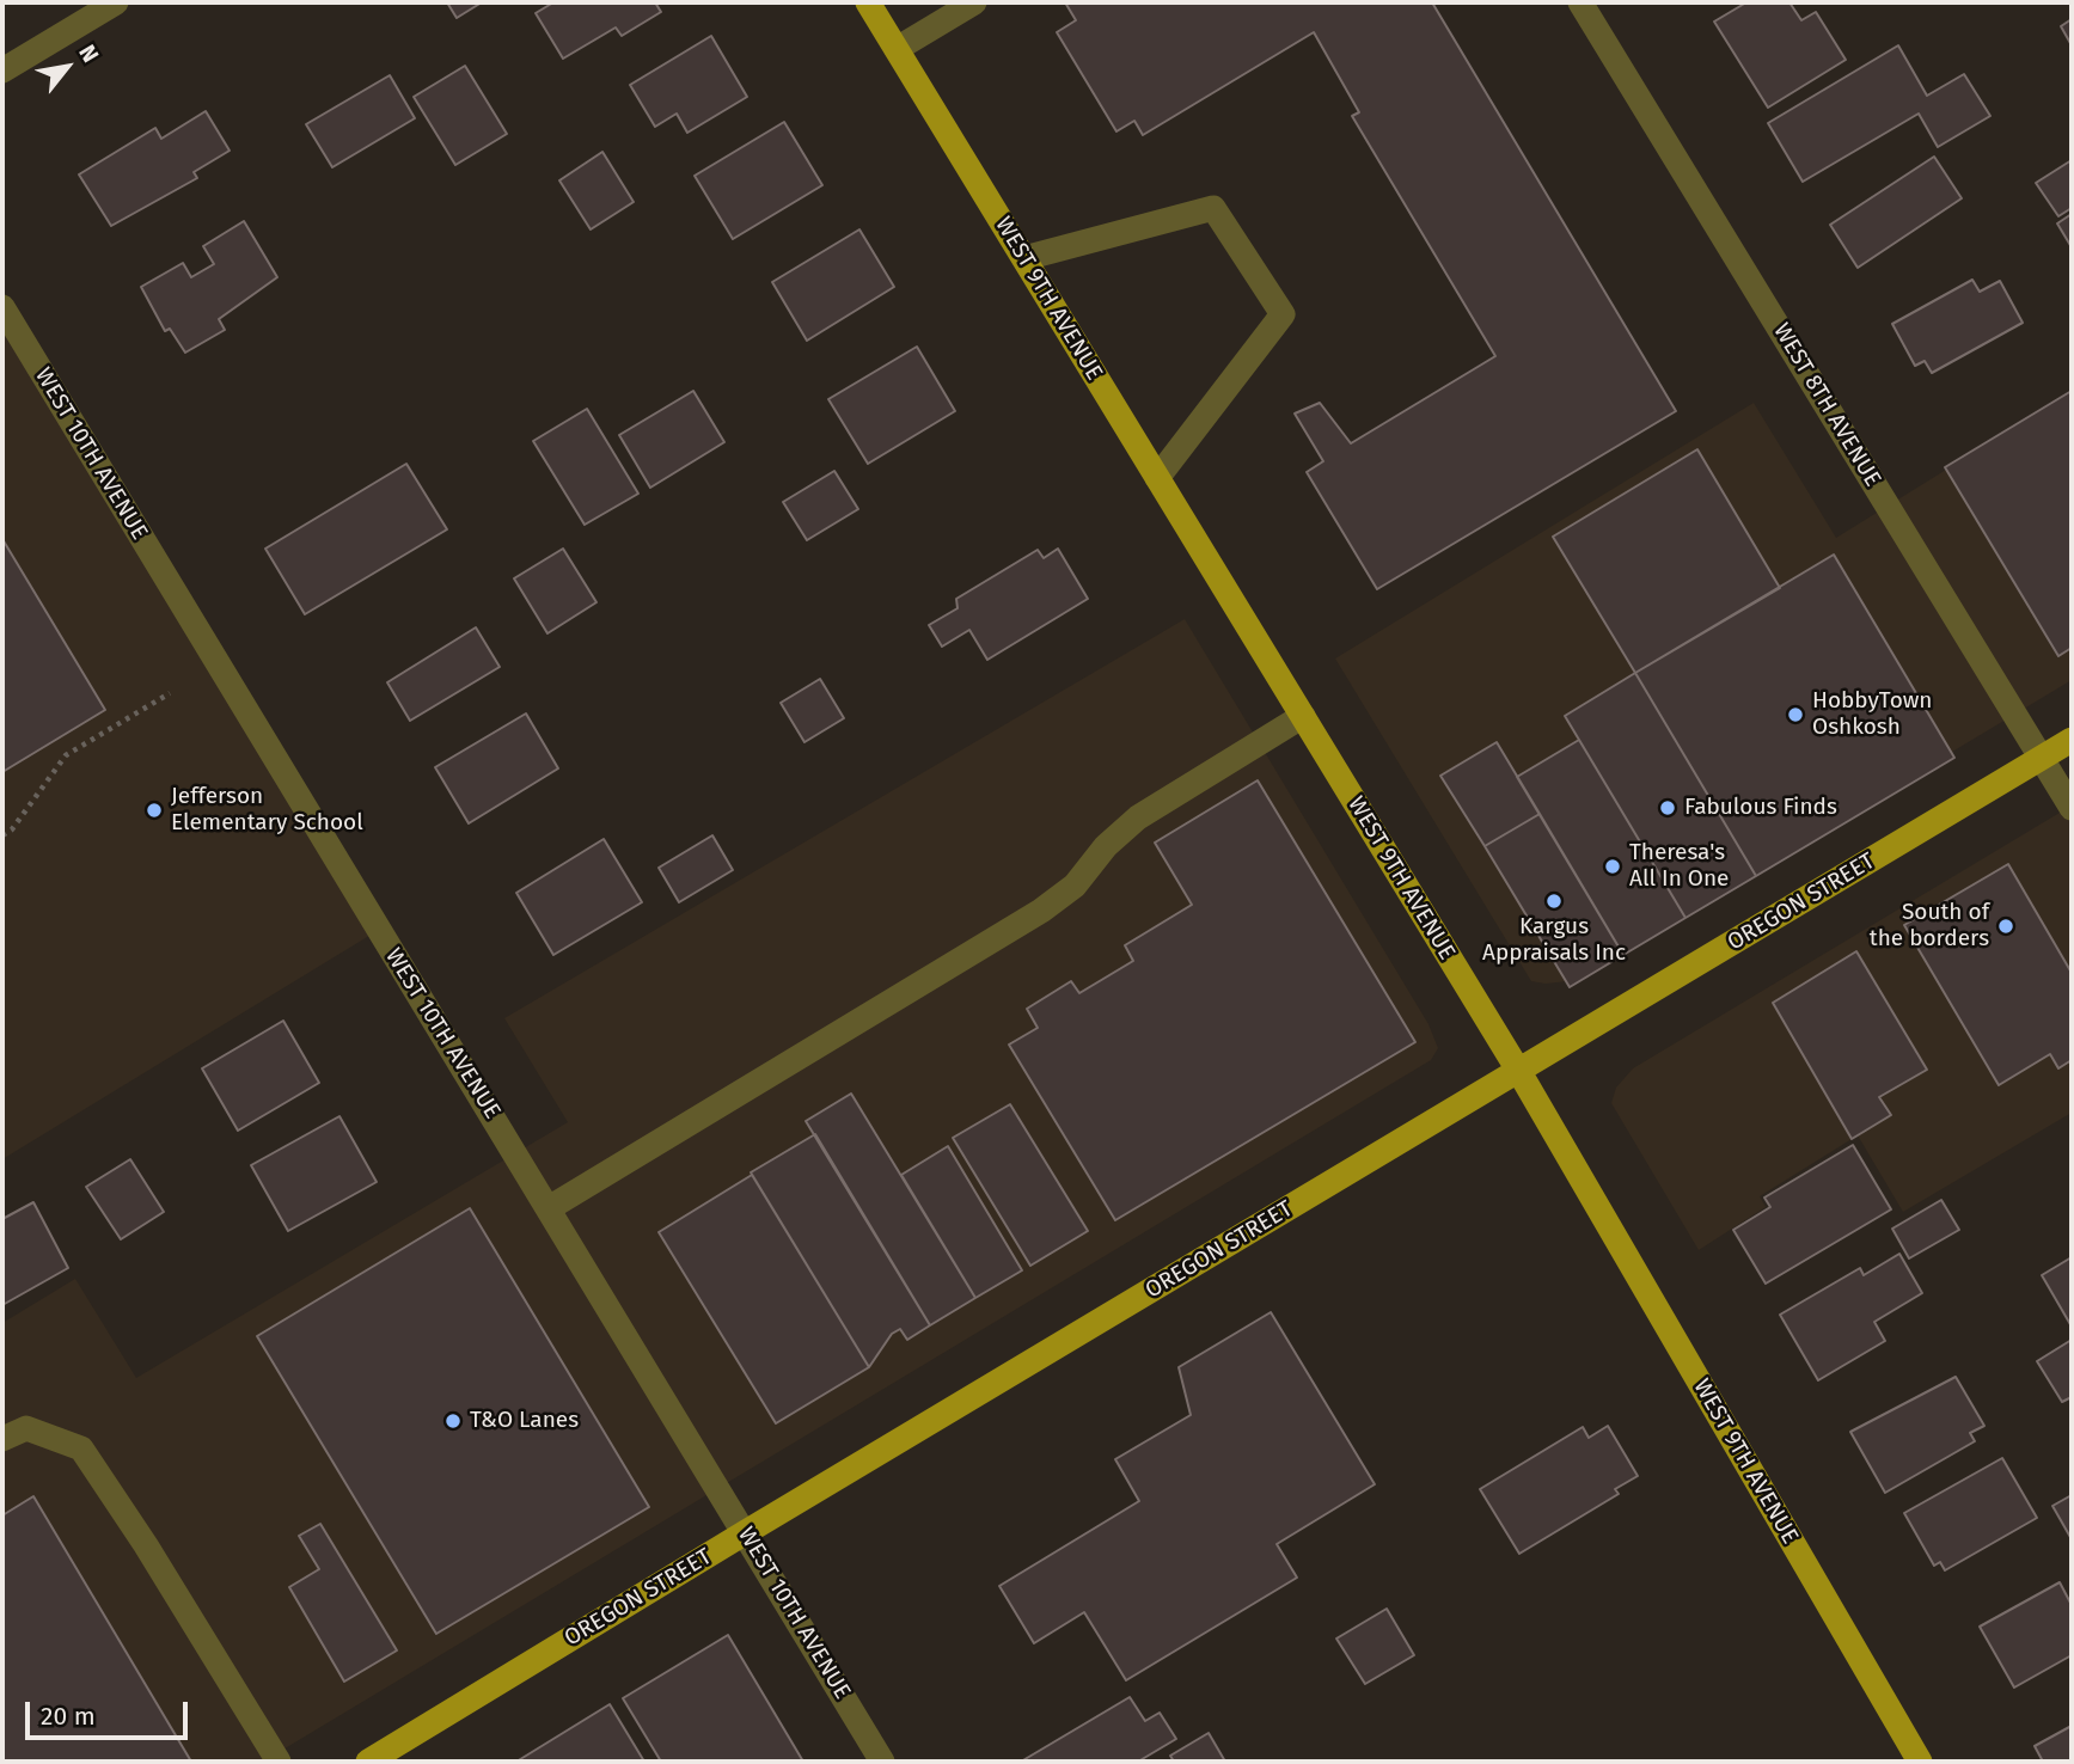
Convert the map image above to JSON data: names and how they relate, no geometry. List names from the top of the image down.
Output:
{
  "streets": {
    "main road": ["WEST 9TH AVENUE", "OREGON STREET"],
    "street": ["WEST 8TH AVENUE", "WEST 10TH AVENUE"]
  },
  "crossings": [
    ["WEST 9TH AVENUE", "OREGON STREET"],
    ["WEST 8TH AVENUE", "OREGON STREET"],
    ["WEST 10TH AVENUE", "OREGON STREET"]
  ],
  "places": [
    "HobbyTown Oshkosh",
    "Fabulous Finds",
    "Jefferson Elementary School",
    "Theresa's All In One",
    "Kargus Appraisals Inc",
    "South of the borders",
    "T&O Lanes"
  ],
  "scale_bar": "20 m",
  "north": "top right"
}
